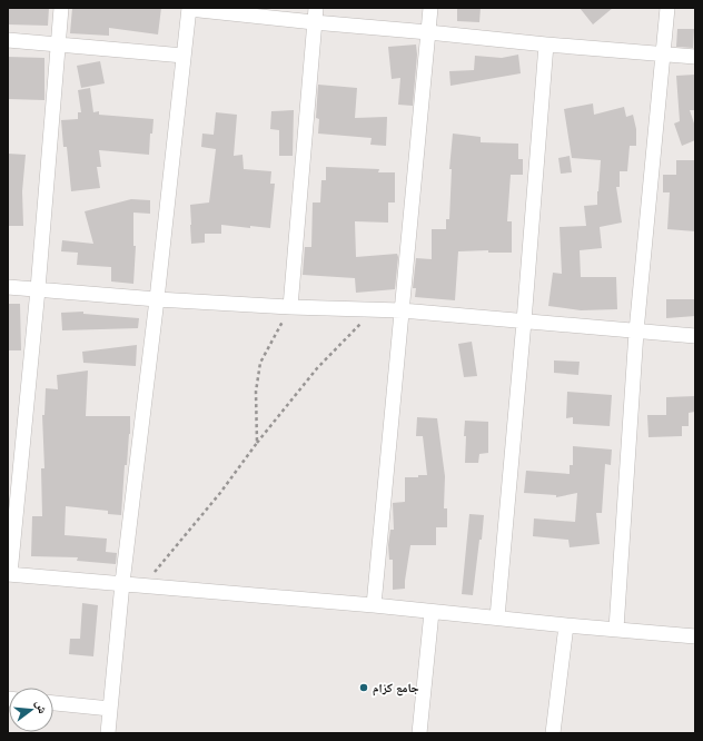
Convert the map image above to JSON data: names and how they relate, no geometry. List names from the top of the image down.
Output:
{
  "places": ["جامع كزام"],
  "north": "right"
}
